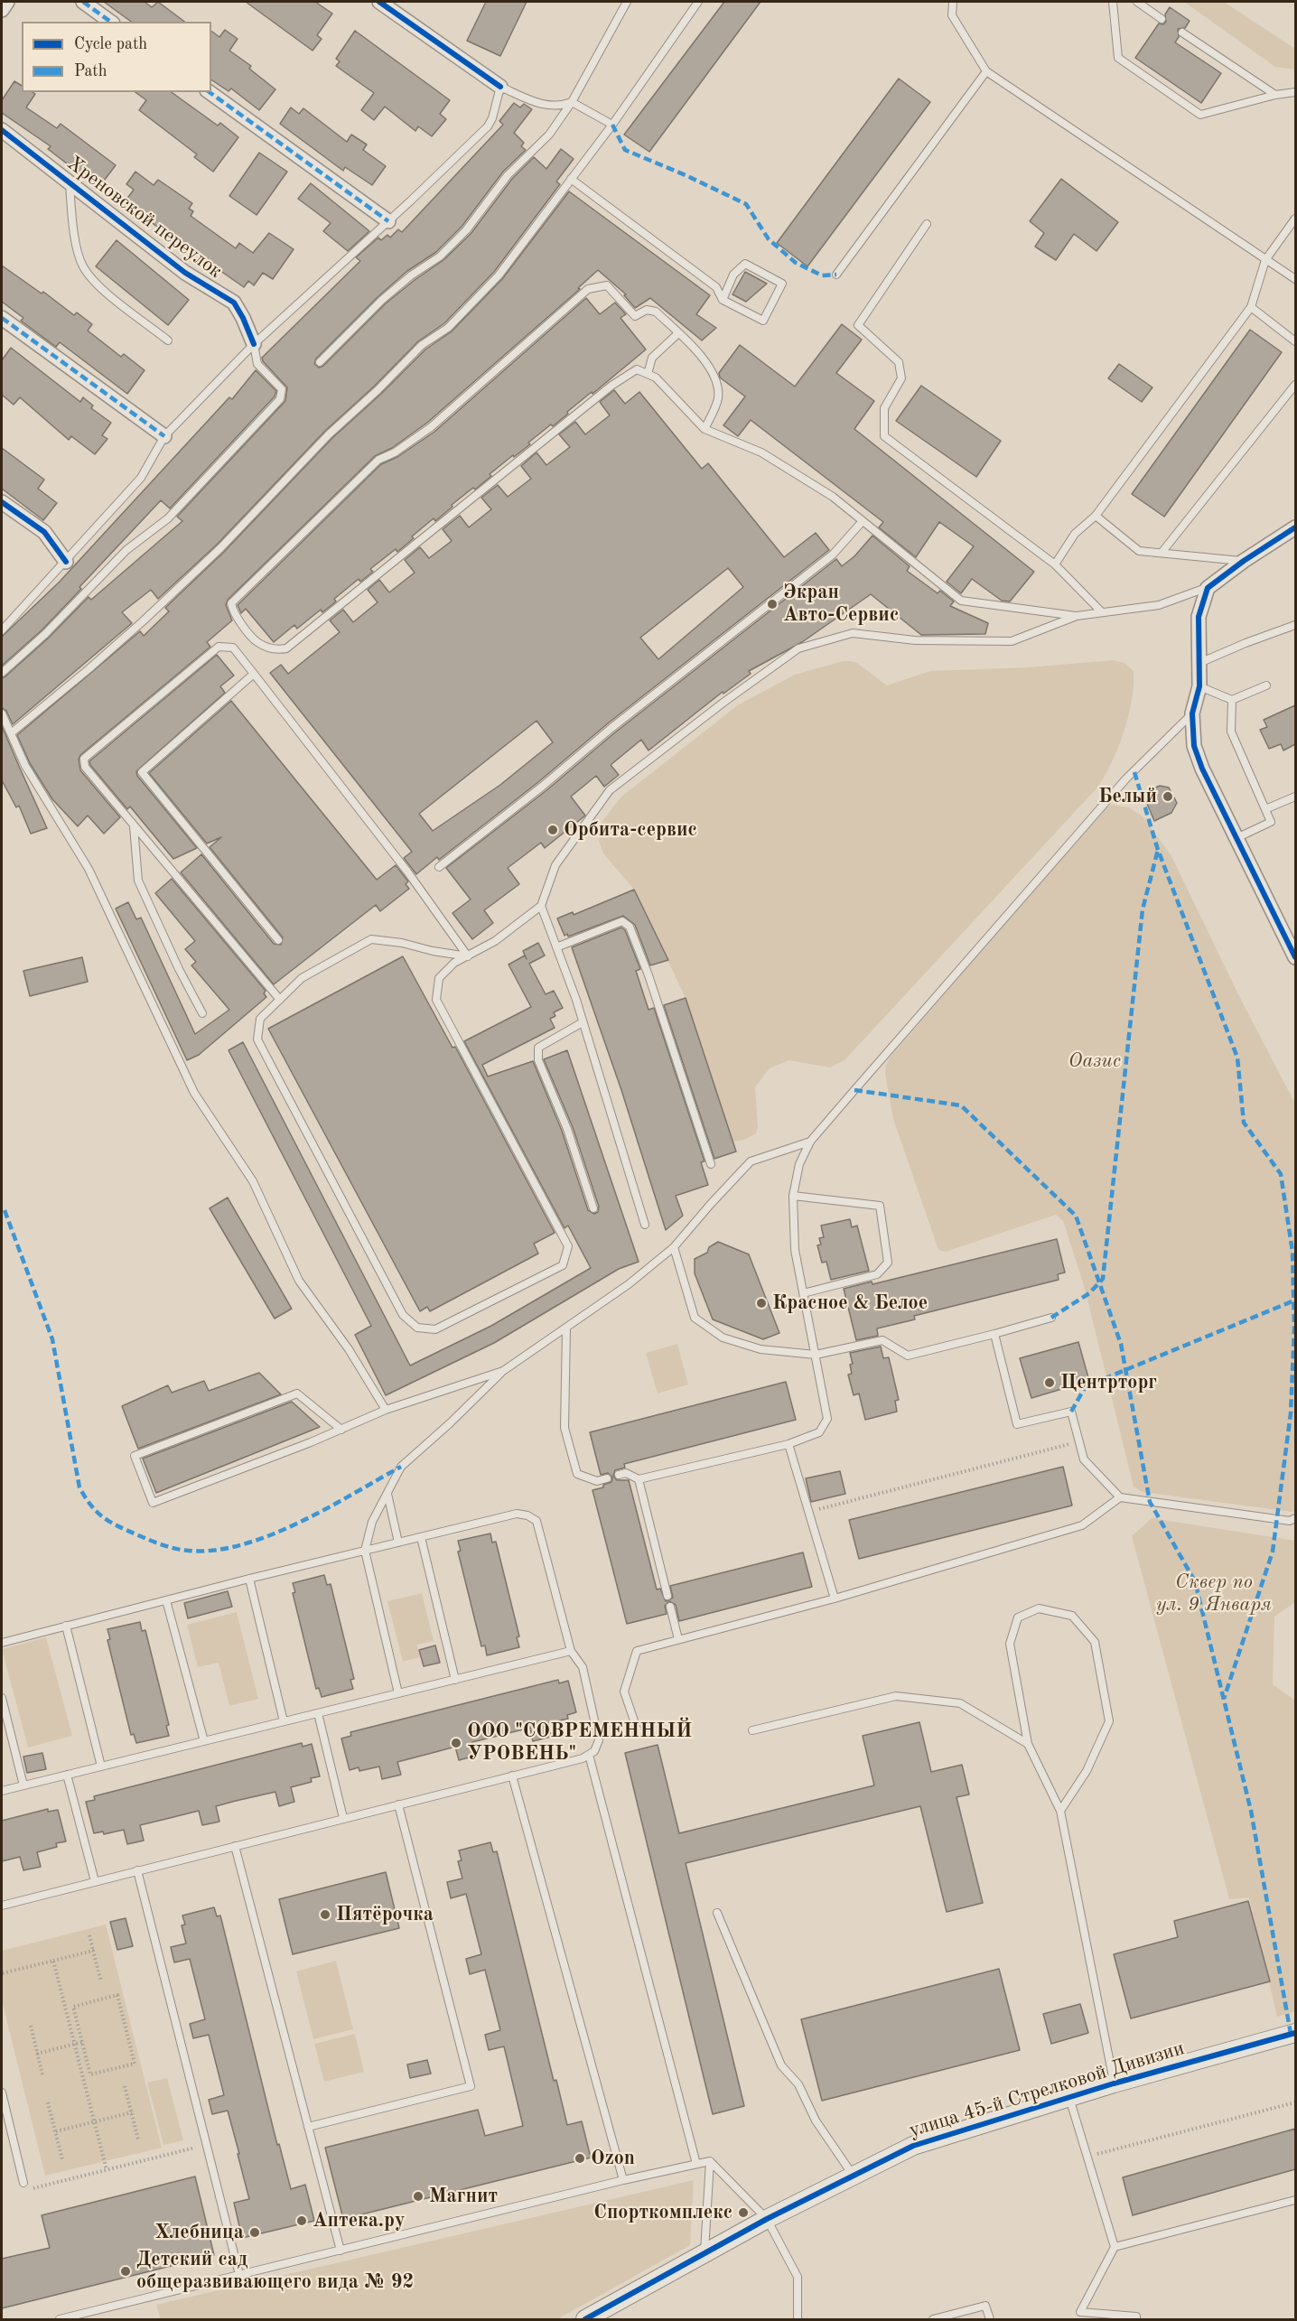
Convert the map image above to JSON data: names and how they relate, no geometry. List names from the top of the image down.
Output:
{
  "streets": {
    "street": ["Хреновской переулок", "улица 45-й Стрелковой Дивизии"]
  },
  "parks": ["Оазис", "Сквер по ул. 9 Января"],
  "places": [
    "Экран Авто-Сервис",
    "Белый",
    "Орбита-сервис",
    "Красное & Белое",
    "Центрторг",
    "ООО \"СОВРЕМЕННЫЙ УРОВЕНЬ\"",
    "Пятёрочка",
    "Ozon",
    "Магнит",
    "Спорткомплекс",
    "Аптека.ру",
    "Хлебница",
    "Детский сад общеразвивающего вида № 92"
  ],
  "legend": ["Cycle path", "Path"]
}
